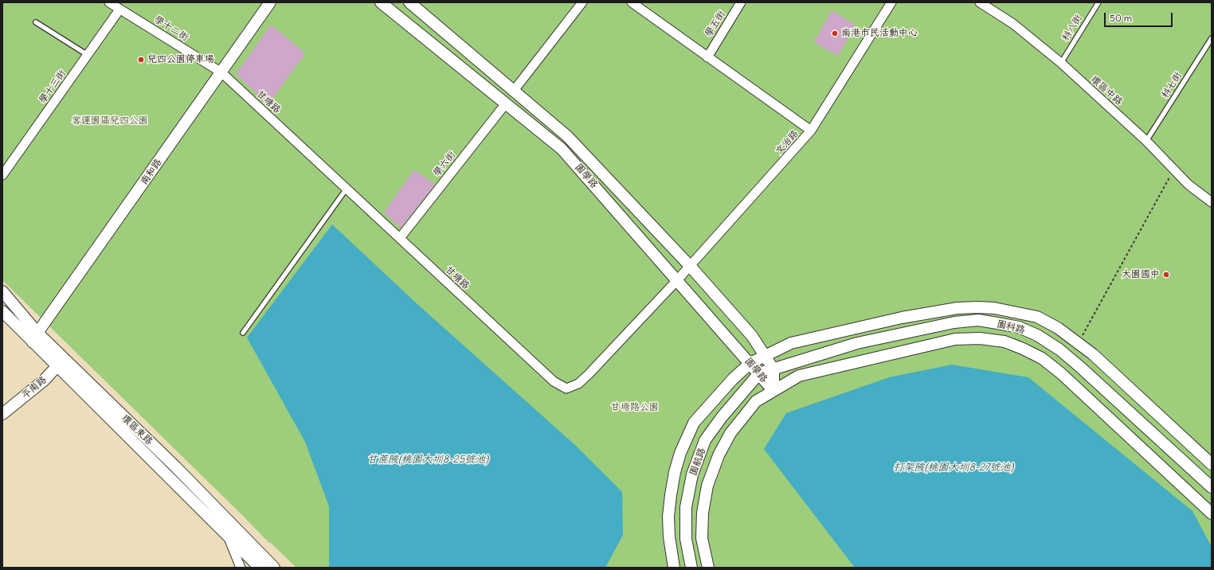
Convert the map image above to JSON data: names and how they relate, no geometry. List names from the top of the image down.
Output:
{
  "streets": {
    "street": [
      "學五街",
      "學十二街",
      "學十三街",
      "環區中路",
      "甘塘路",
      "文治路",
      "學六街",
      "南和路",
      "園學路",
      "園科路",
      "平南路",
      "環區東路",
      "園航路"
    ],
    "lane": ["科八街", "科七街"]
  },
  "crossings": [
    ["科八街", "環區中路"],
    ["學十二街", "學十三街"],
    ["學十二街", "甘塘路"],
    ["學十二街", "南和路"],
    ["科七街", "環區中路"],
    ["甘塘路", "文治路"],
    ["甘塘路", "學六街"],
    ["甘塘路", "南和路"],
    ["甘塘路", "園學路"],
    ["文治路", "園學路"],
    ["學六街", "園學路"],
    ["南和路", "環區東路"],
    ["園學路", "園科路"],
    ["園學路", "園航路"],
    ["園科路", "園航路"],
    ["平南路", "環區東路"]
  ],
  "water": ["甘蔗陂(桃園大圳8-25號池)", "打架陂(桃園大圳8-27號池)"],
  "parks": ["客運園區兒四公園", "甘塘路公園"],
  "places": ["南港市民活動中心", "兒四公園停車場", "大園國中"],
  "scale_bar": "50 m"
}
